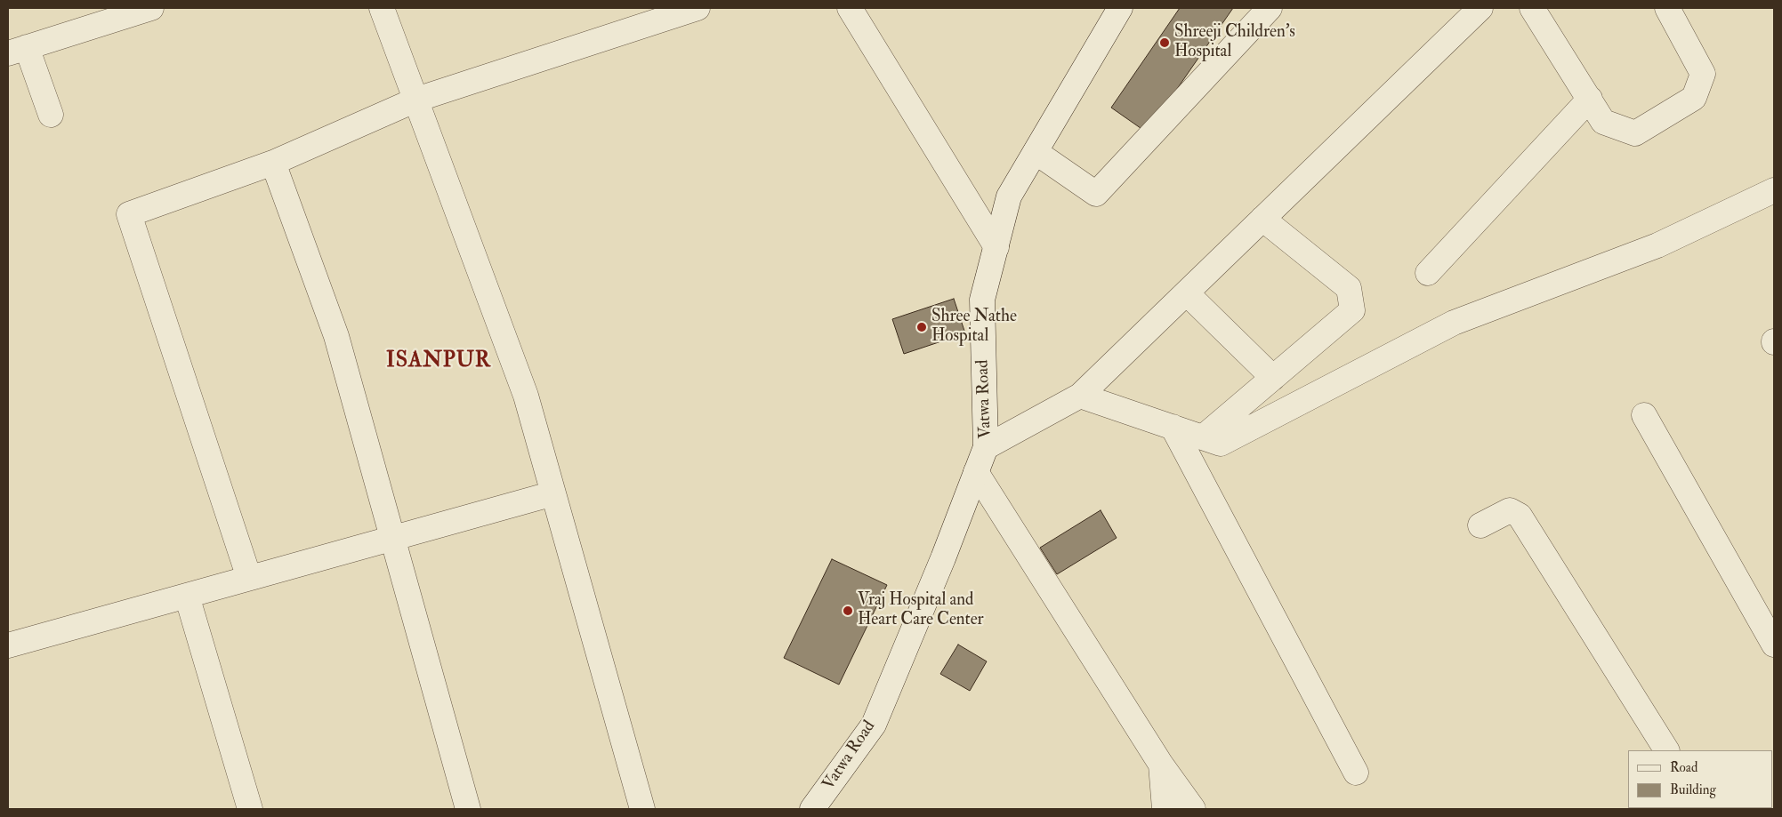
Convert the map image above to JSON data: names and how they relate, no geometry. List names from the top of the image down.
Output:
{
  "streets": {
    "street": ["Vatwa Road"]
  },
  "districts": ["ISANPUR"],
  "places": ["Shreeji Children's Hospital", "Shree Nathe Hospital", "Vraj Hospital and Heart Care Center"],
  "legend": ["Road", "Building"]
}
